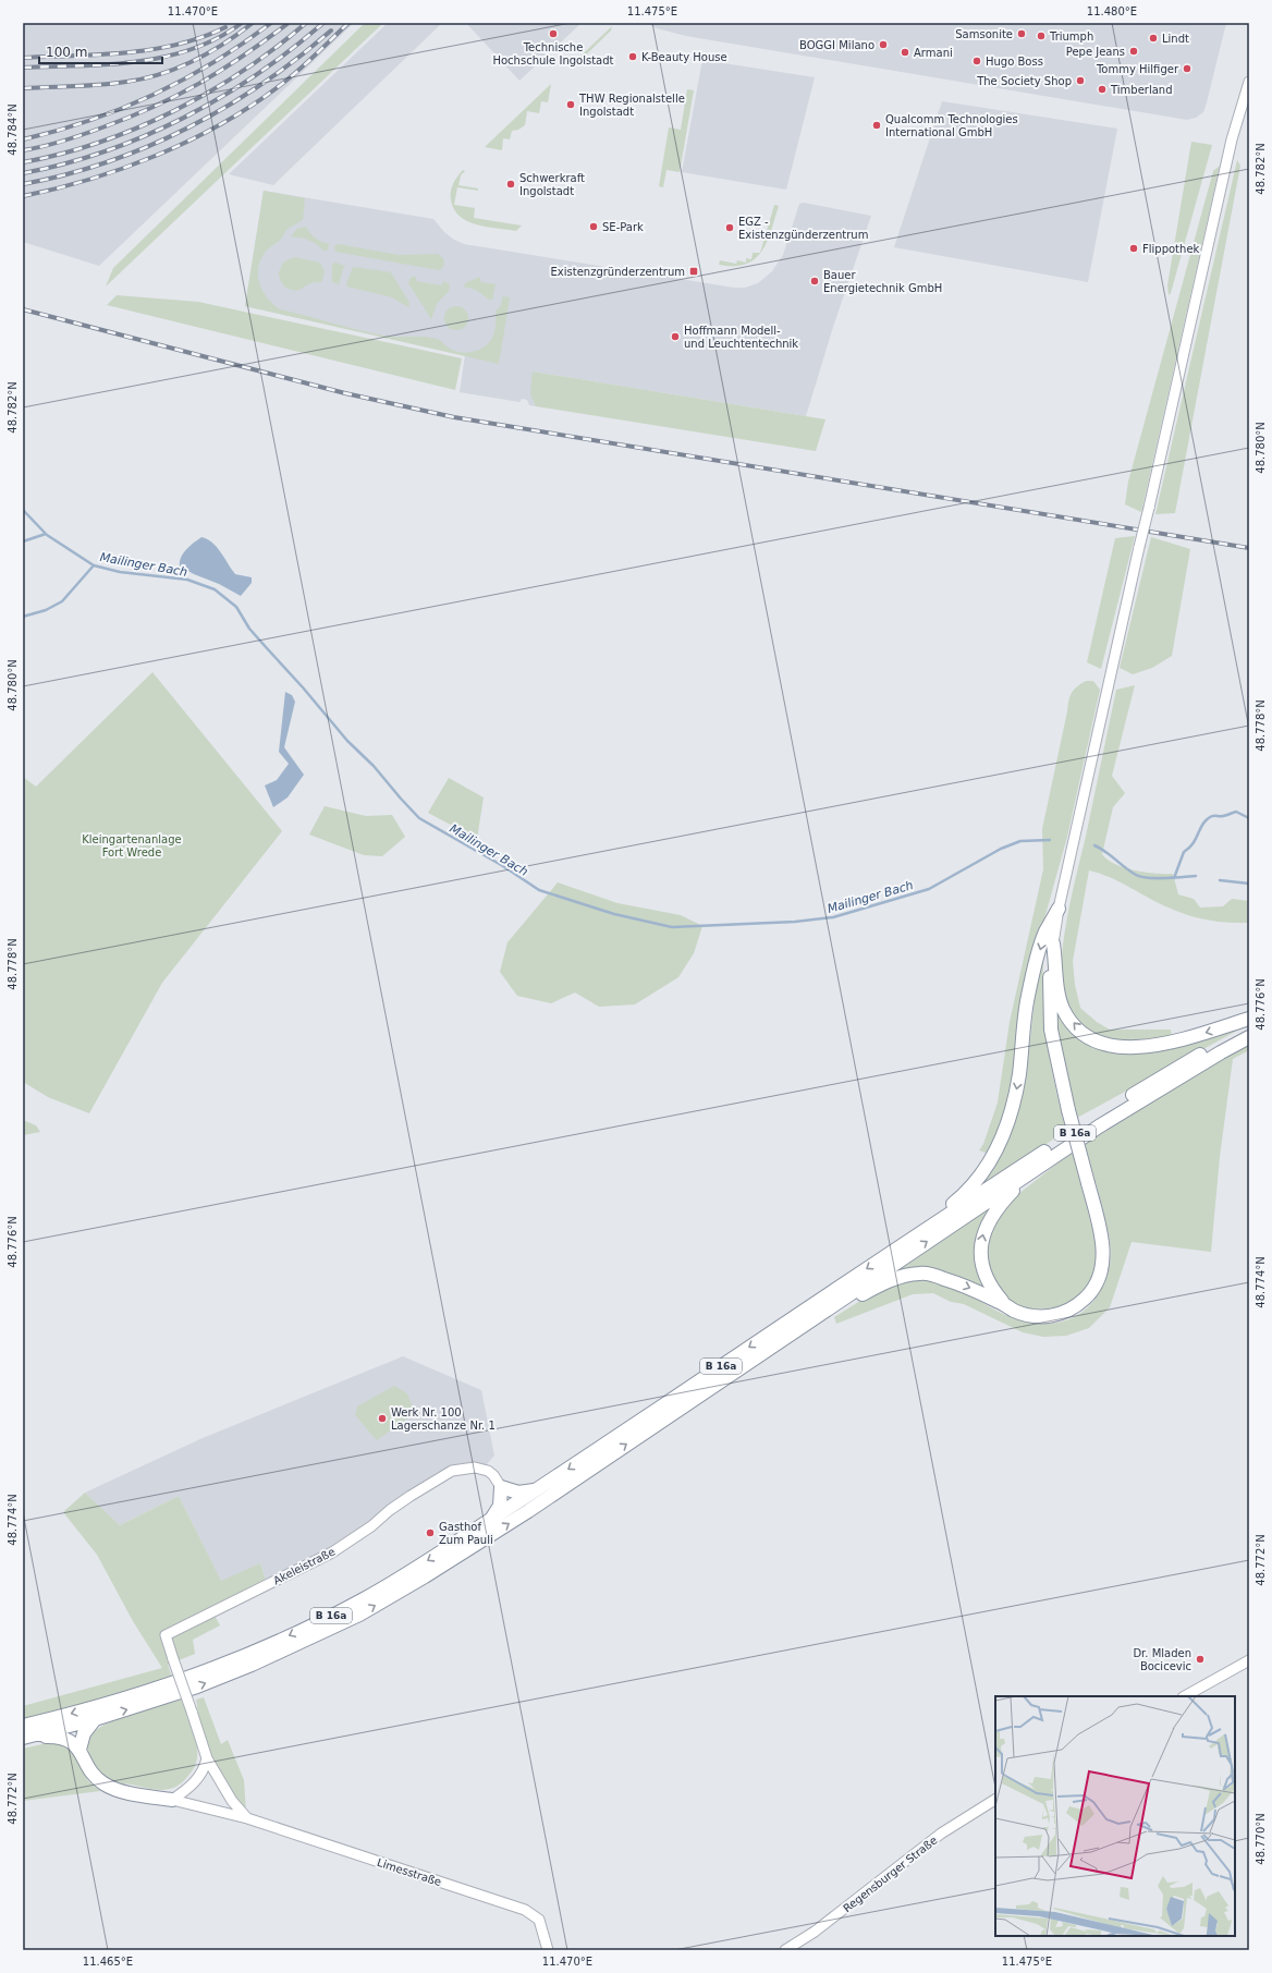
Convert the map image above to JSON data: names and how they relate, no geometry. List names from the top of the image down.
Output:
{
  "streets": {
    "highway": ["B 16a"],
    "street": ["Akeleistraße", "Limesstraße", "Regensburger Straße"]
  },
  "water": ["Mailinger Bach"],
  "parks": ["Kleingartenanlage Fort Wrede"],
  "places": {
    "other": [
      "Technische Hochschule Ingolstadt",
      "Samsonite",
      "Triumph",
      "Lindt",
      "BOGGI Milano",
      "Pepe Jeans",
      "Armani",
      "K-Beauty House",
      "Hugo Boss",
      "Tommy Hilfiger",
      "The Society Shop",
      "Timberland",
      "THW Regionalstelle Ingolstadt",
      "Qualcomm Technologies International GmbH",
      "Schwerkraft Ingolstadt",
      "SE-Park",
      "EGZ - Existenzgünderzentrum",
      "Flippothek",
      "Bauer Energietechnik GmbH",
      "Hoffmann Modell- und Leuchtentechnik",
      "Werk Nr. 100 Lagerschanze Nr. 1",
      "Gasthof Zum Pauli",
      "Dr. Mladen Bocicevic"
    ],
    "transit": ["Existenzgründerzentrum"]
  },
  "scale_bar": "100 m",
  "coordinates": [
    "11.470°E",
    "11.475°E",
    "11.480°E",
    "48.784°N",
    "48.782°N",
    "48.780°N",
    "48.778°N",
    "48.776°N",
    "48.774°N",
    "48.772°N",
    "48.770°N",
    "11.465°E"
  ]
}
